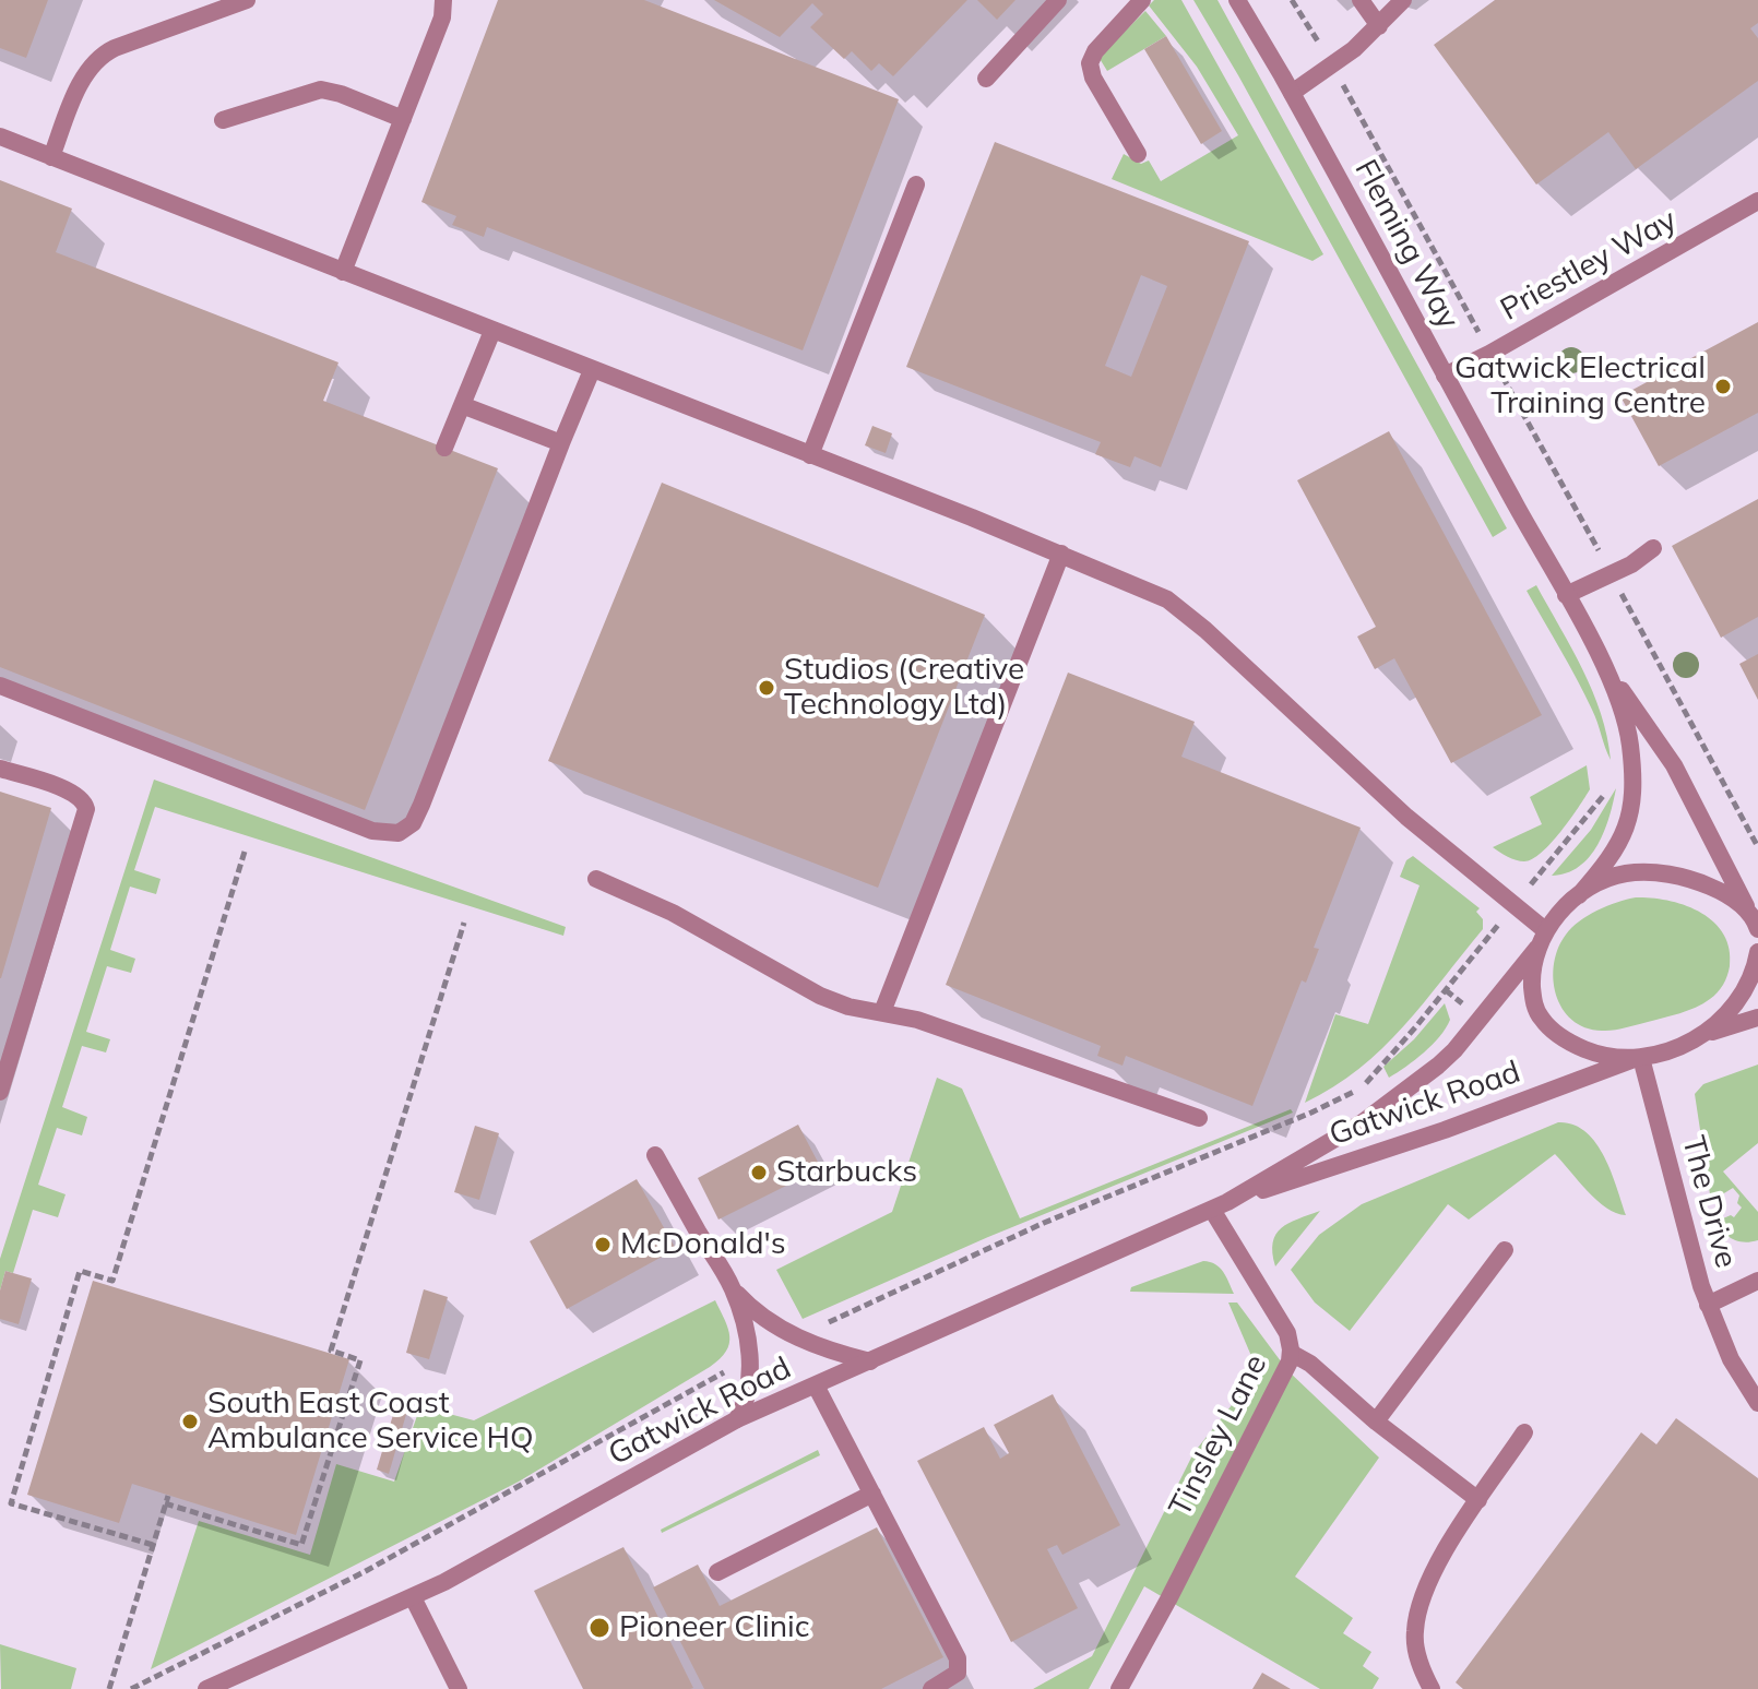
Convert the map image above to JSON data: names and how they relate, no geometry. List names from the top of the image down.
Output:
{
  "streets": {
    "street": [
      "Fleming Way",
      "Priestley Way",
      "Gatwick Road",
      "The Drive",
      "Tinsley Lane"
    ]
  },
  "crossings": [
    ["Fleming Way", "Priestley Way"],
    ["Fleming Way", "Gatwick Road"],
    ["Gatwick Road", "The Drive"],
    ["Gatwick Road", "Tinsley Lane"]
  ],
  "places": [
    "Gatwick Electrical Training Centre",
    "Studios (Creative Technology Ltd)",
    "Starbucks",
    "McDonald's",
    "South East Coast Ambulance Service HQ",
    "Pioneer Clinic"
  ]
}
